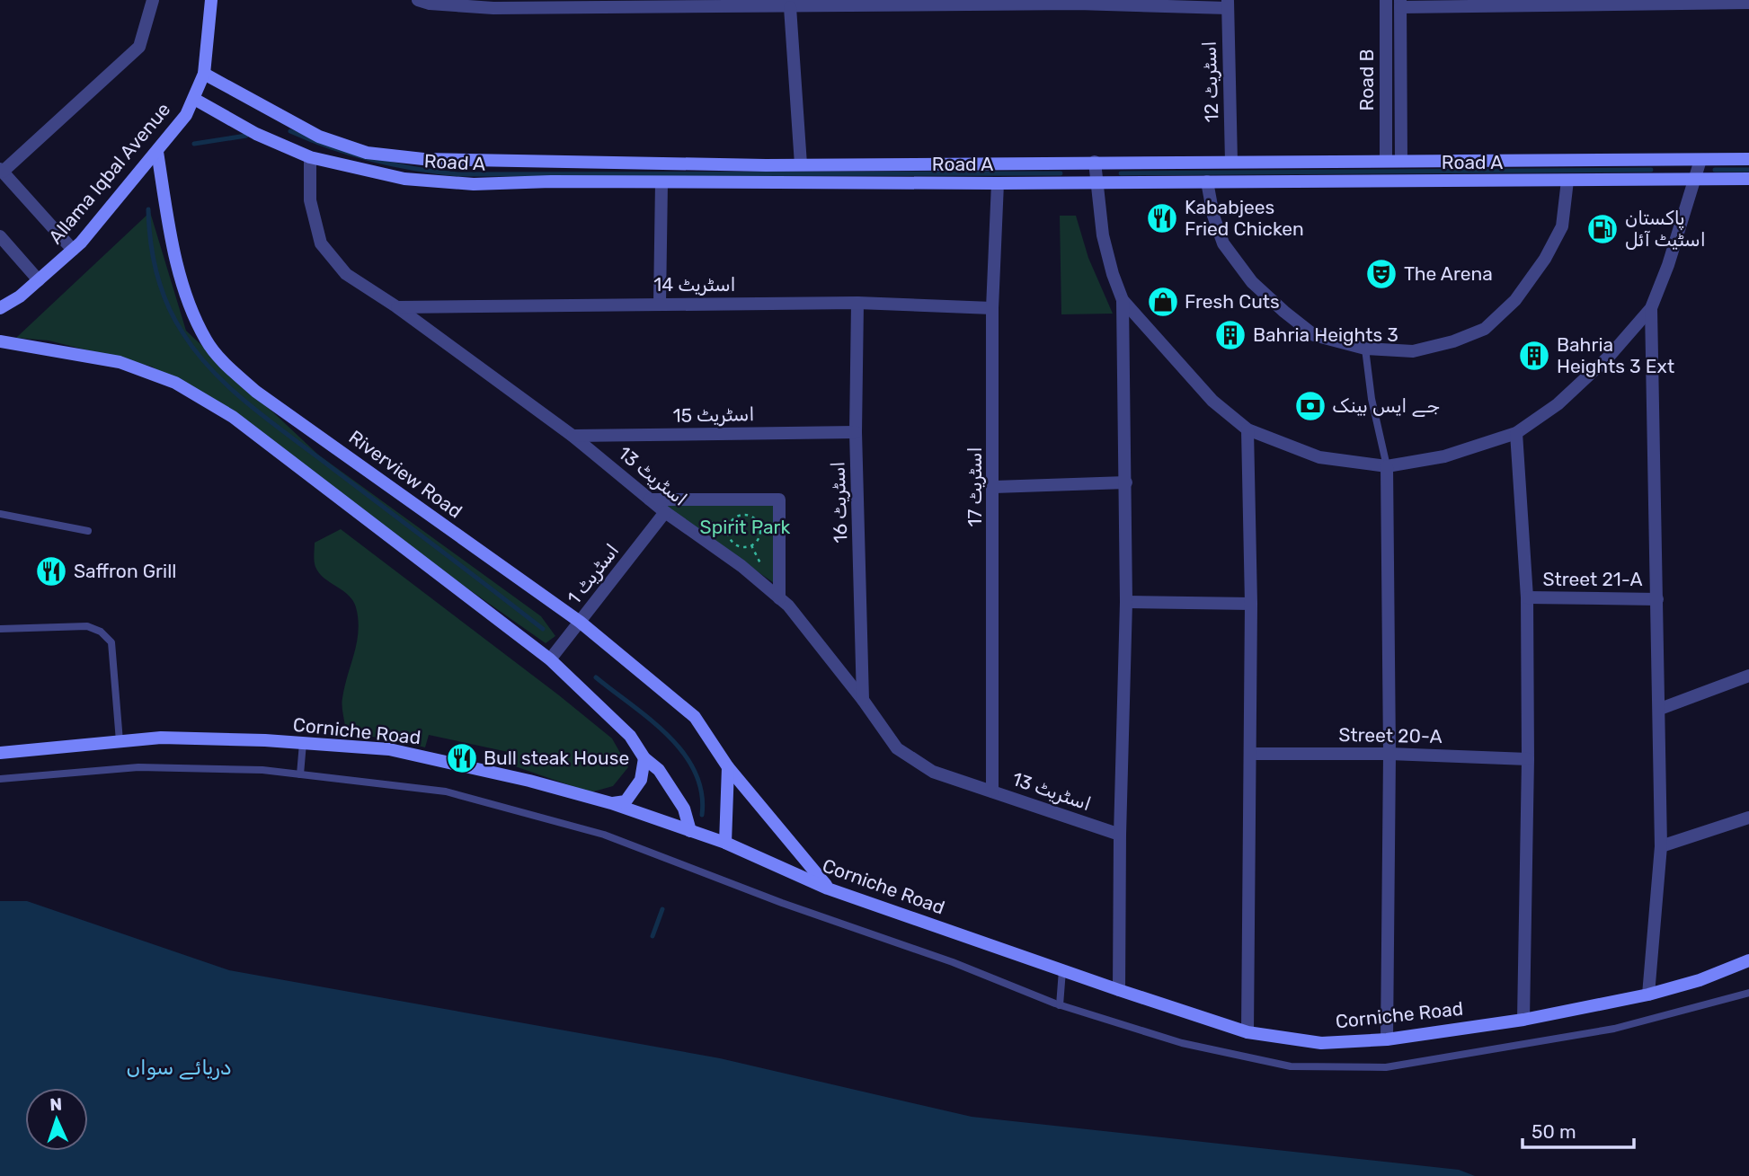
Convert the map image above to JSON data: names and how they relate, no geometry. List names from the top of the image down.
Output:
{
  "streets": {
    "street": [
      "Road B",
      "اسٹریٹ 12",
      "Road A",
      "Allama Iqbal Avenue",
      "اسٹریٹ 14",
      "اسٹریٹ 15",
      "Riverview Road",
      "اسٹریٹ 13",
      "اسٹریٹ 17",
      "اسٹریٹ 16",
      "اسٹریٹ 1",
      "Street 21-A",
      "Corniche Road",
      "Street 20-A"
    ]
  },
  "crossings": [
    ["Road B", "Road A"],
    ["اسٹریٹ 12", "Road A"],
    ["Road A", "Allama Iqbal Avenue"],
    ["Road A", "اسٹریٹ 13"],
    ["Road A", "اسٹریٹ 17"],
    ["Allama Iqbal Avenue", "Riverview Road"],
    ["اسٹریٹ 14", "اسٹریٹ 13"],
    ["اسٹریٹ 14", "اسٹریٹ 17"],
    ["اسٹریٹ 14", "اسٹریٹ 16"],
    ["اسٹریٹ 15", "اسٹریٹ 13"],
    ["اسٹریٹ 15", "اسٹریٹ 16"],
    ["Riverview Road", "اسٹریٹ 1"],
    ["Riverview Road", "Corniche Road"],
    ["اسٹریٹ 13", "اسٹریٹ 17"],
    ["اسٹریٹ 13", "اسٹریٹ 16"],
    ["اسٹریٹ 13", "اسٹریٹ 1"]
  ],
  "water": ["دریائے سواں"],
  "parks": ["Spirit Park"],
  "places": {
    "restaurant": ["Kababjees Fried Chicken", "Saffron Grill", "Bull steak House"],
    "fuel station": ["پاکستان اسٹیٹ آئل"],
    "theatre": ["The Arena"],
    "shop": ["Fresh Cuts"],
    "building": ["Bahria Heights 3", "Bahria Heights 3 Ext"],
    "bank": ["جے ایس بینک"]
  },
  "scale_bar": "50 m",
  "north": "top"
}
